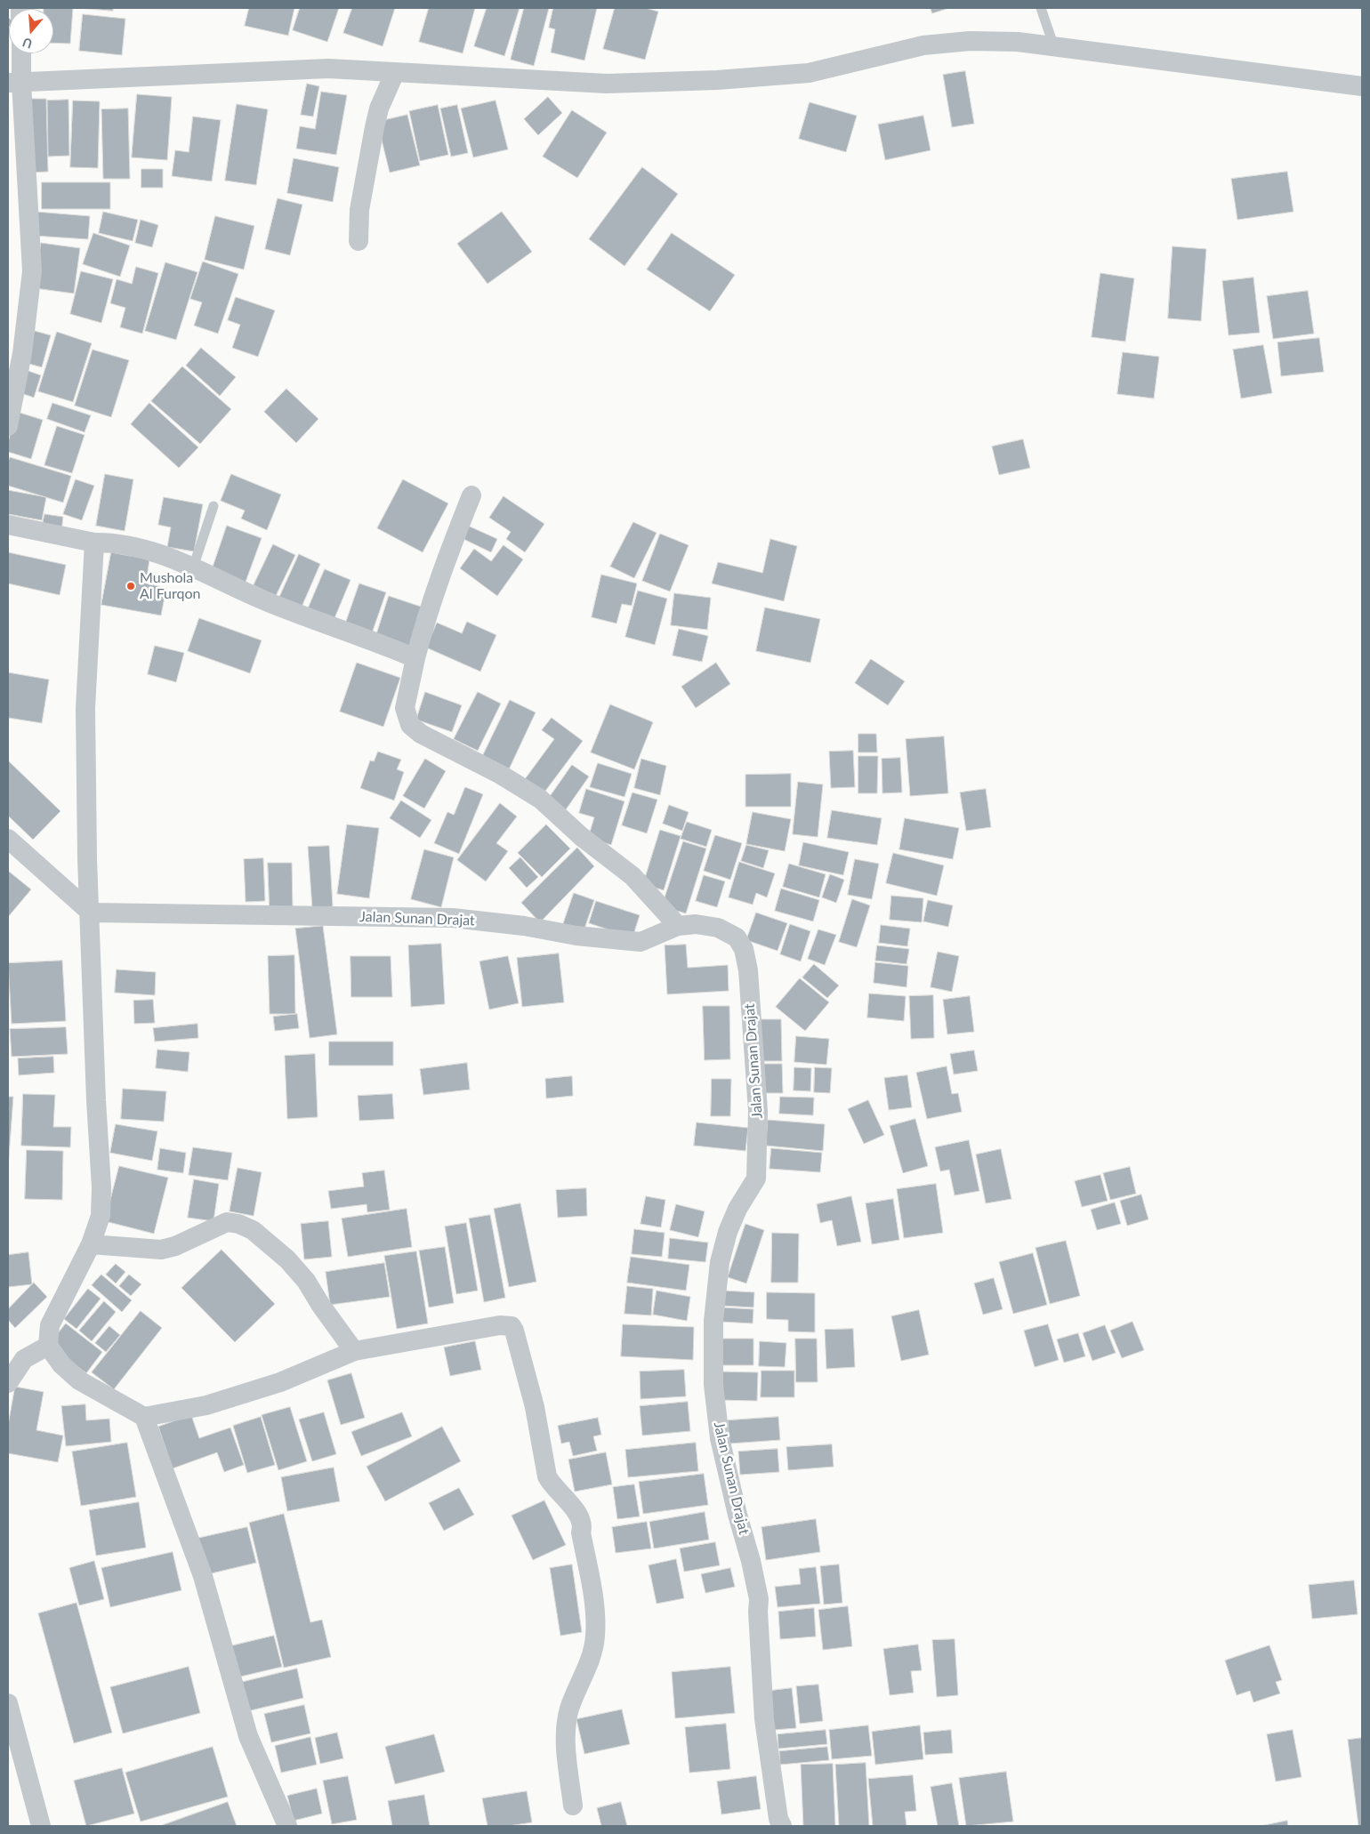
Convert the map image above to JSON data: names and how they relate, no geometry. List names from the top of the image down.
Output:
{
  "streets": {
    "street": ["Jalan Sunan Drajat"]
  },
  "places": ["Mushola Al Furqon"],
  "north": "bottom"
}
